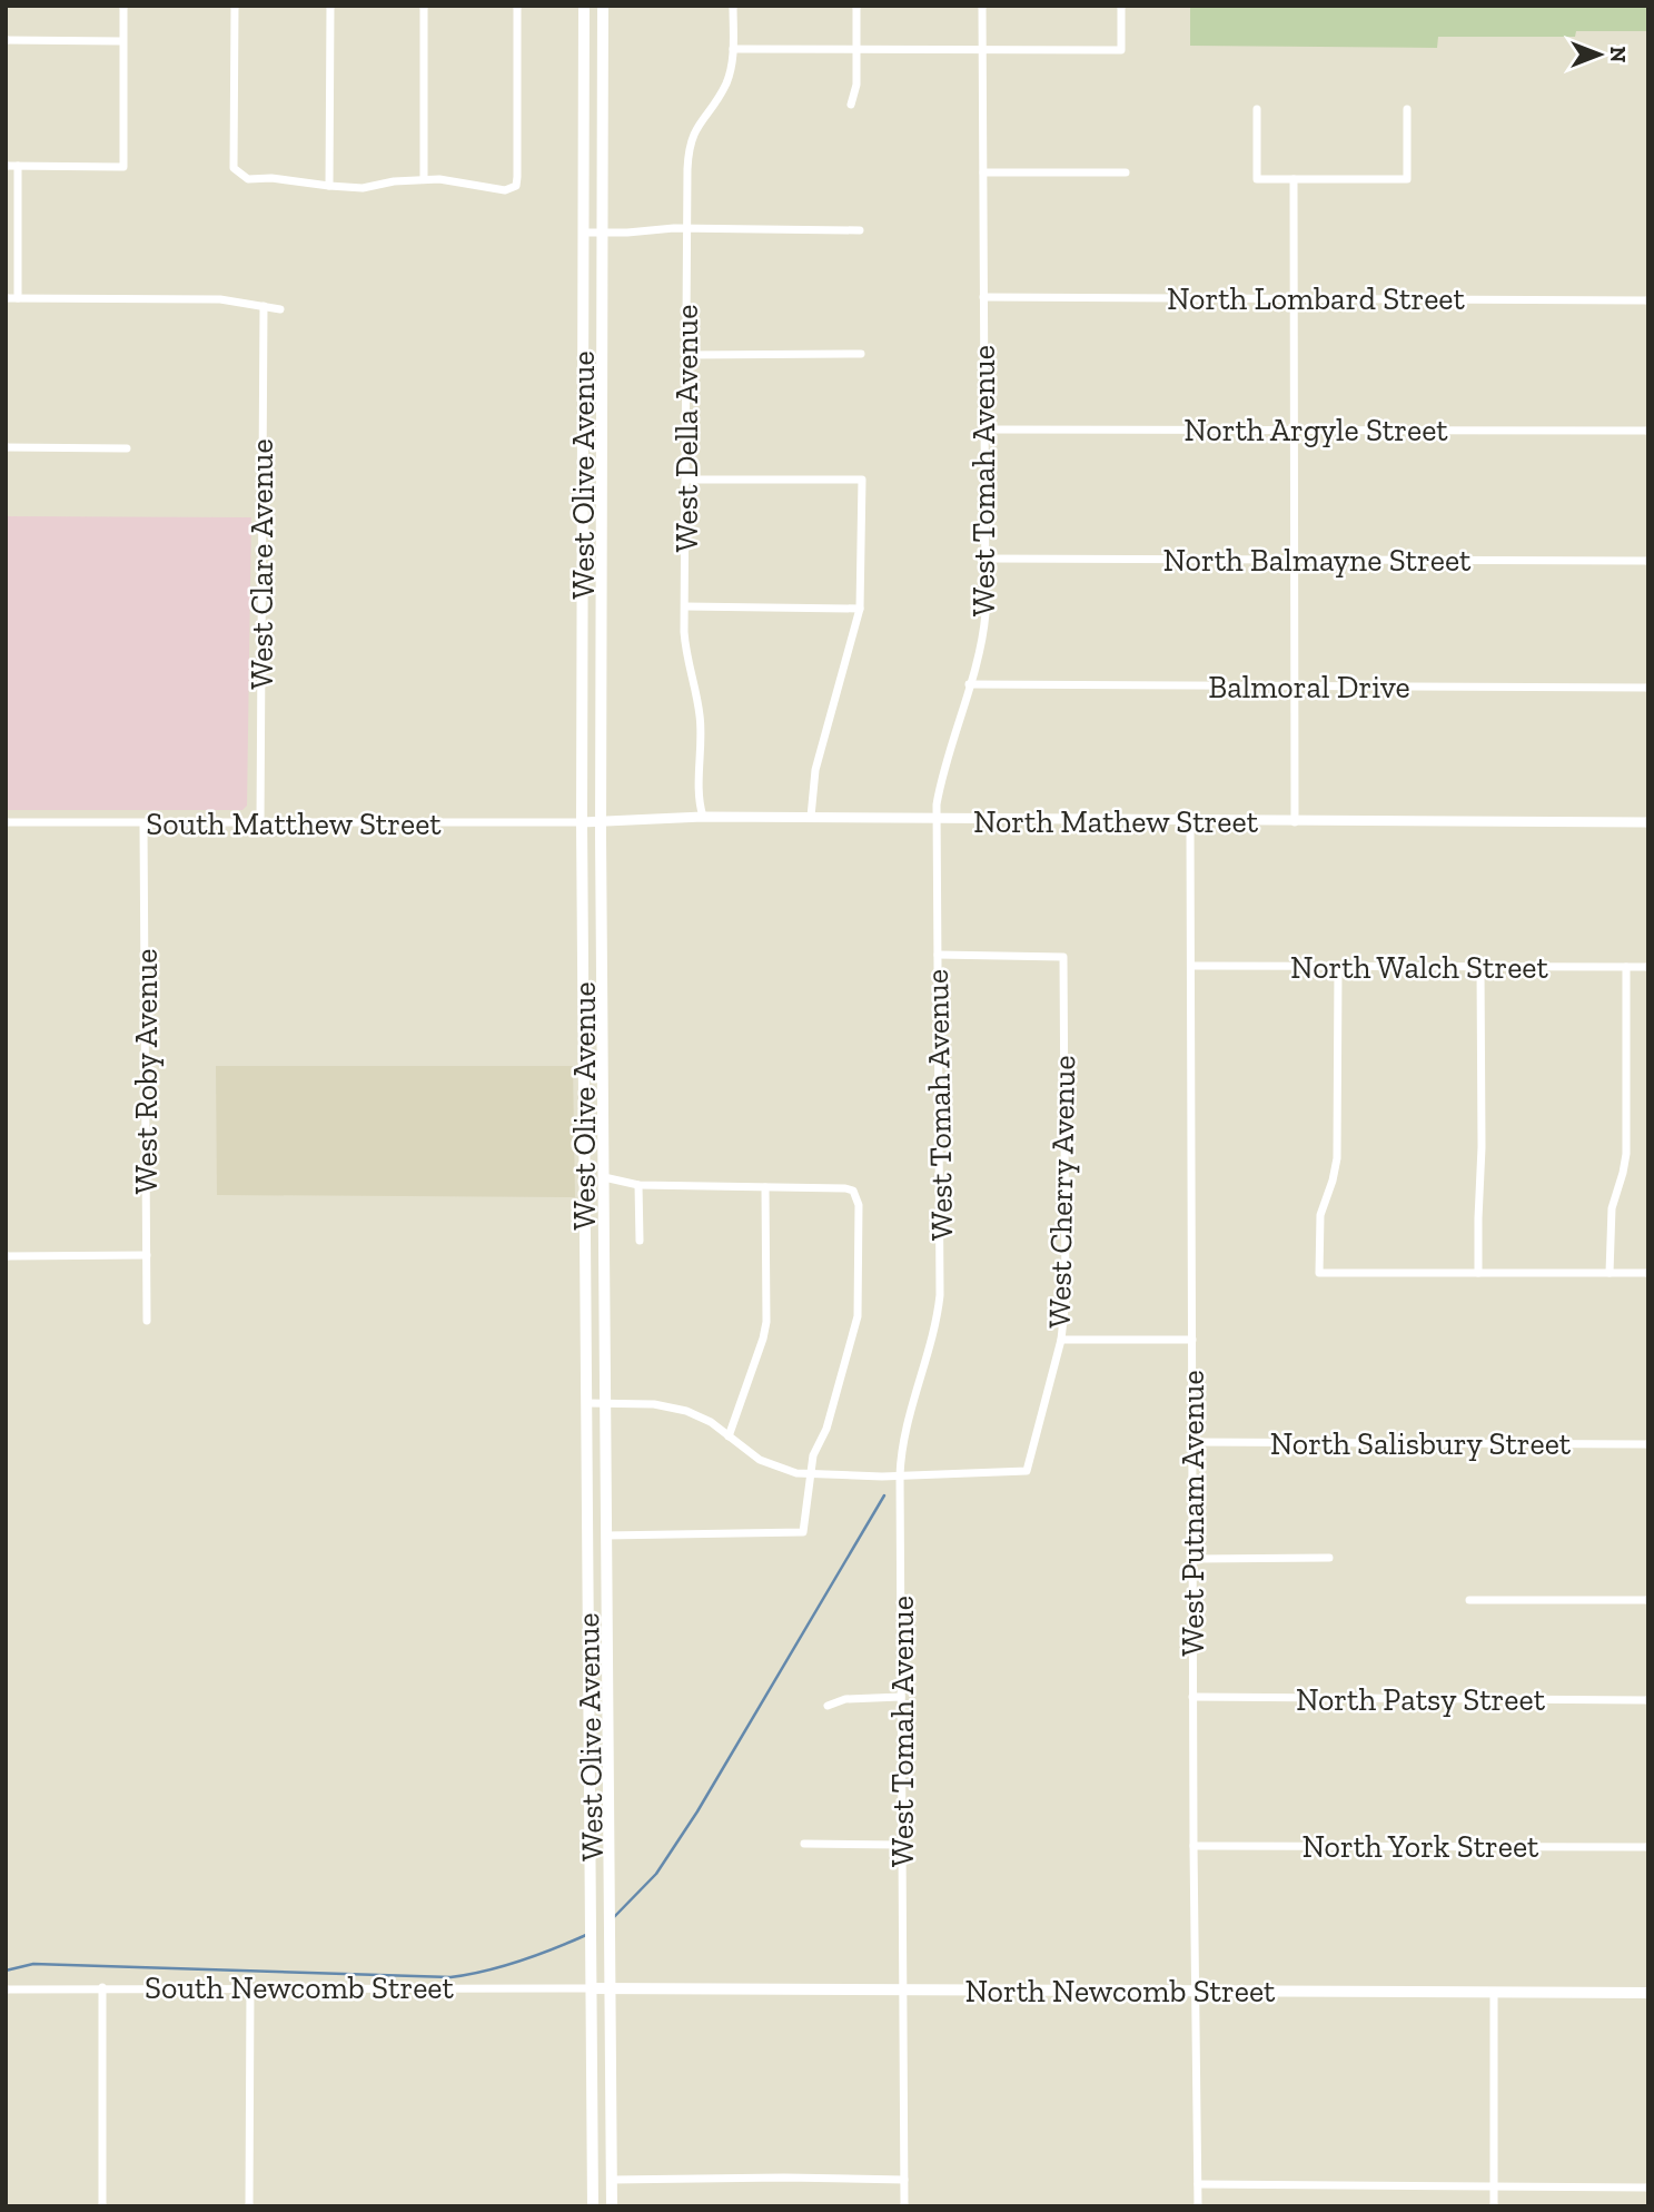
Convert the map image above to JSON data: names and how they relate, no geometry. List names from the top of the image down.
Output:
{
  "streets": {
    "main road": ["West Olive Avenue", "North Newcomb Street"],
    "street": [
      "North Lombard Street",
      "West Della Avenue",
      "North Argyle Street",
      "West Tomah Avenue",
      "North Balmayne Street",
      "West Clare Avenue",
      "Balmoral Drive",
      "North Mathew Street",
      "South Matthew Street",
      "North Walch Street",
      "West Roby Avenue",
      "West Cherry Avenue",
      "North Salisbury Street",
      "West Putnam Avenue",
      "North Patsy Street",
      "North York Street",
      "South Newcomb Street"
    ]
  },
  "crossings": [
    ["North Lombard Street", "West Tomah Avenue"],
    ["West Della Avenue", "North Mathew Street"],
    ["North Argyle Street", "West Tomah Avenue"],
    ["West Olive Avenue", "North Mathew Street"],
    ["West Olive Avenue", "South Matthew Street"],
    ["West Olive Avenue", "South Newcomb Street"],
    ["West Olive Avenue", "North Newcomb Street"],
    ["West Tomah Avenue", "North Balmayne Street"],
    ["West Tomah Avenue", "Balmoral Drive"],
    ["West Tomah Avenue", "North Mathew Street"],
    ["West Tomah Avenue", "West Cherry Avenue"],
    ["West Tomah Avenue", "North Newcomb Street"],
    ["West Clare Avenue", "South Matthew Street"],
    ["North Mathew Street", "South Matthew Street"],
    ["North Mathew Street", "West Putnam Avenue"],
    ["South Matthew Street", "West Roby Avenue"],
    ["North Walch Street", "West Putnam Avenue"],
    ["North Salisbury Street", "West Putnam Avenue"],
    ["West Putnam Avenue", "North Patsy Street"],
    ["West Putnam Avenue", "North York Street"],
    ["West Putnam Avenue", "North Newcomb Street"],
    ["South Newcomb Street", "North Newcomb Street"]
  ],
  "north": "right"
}
